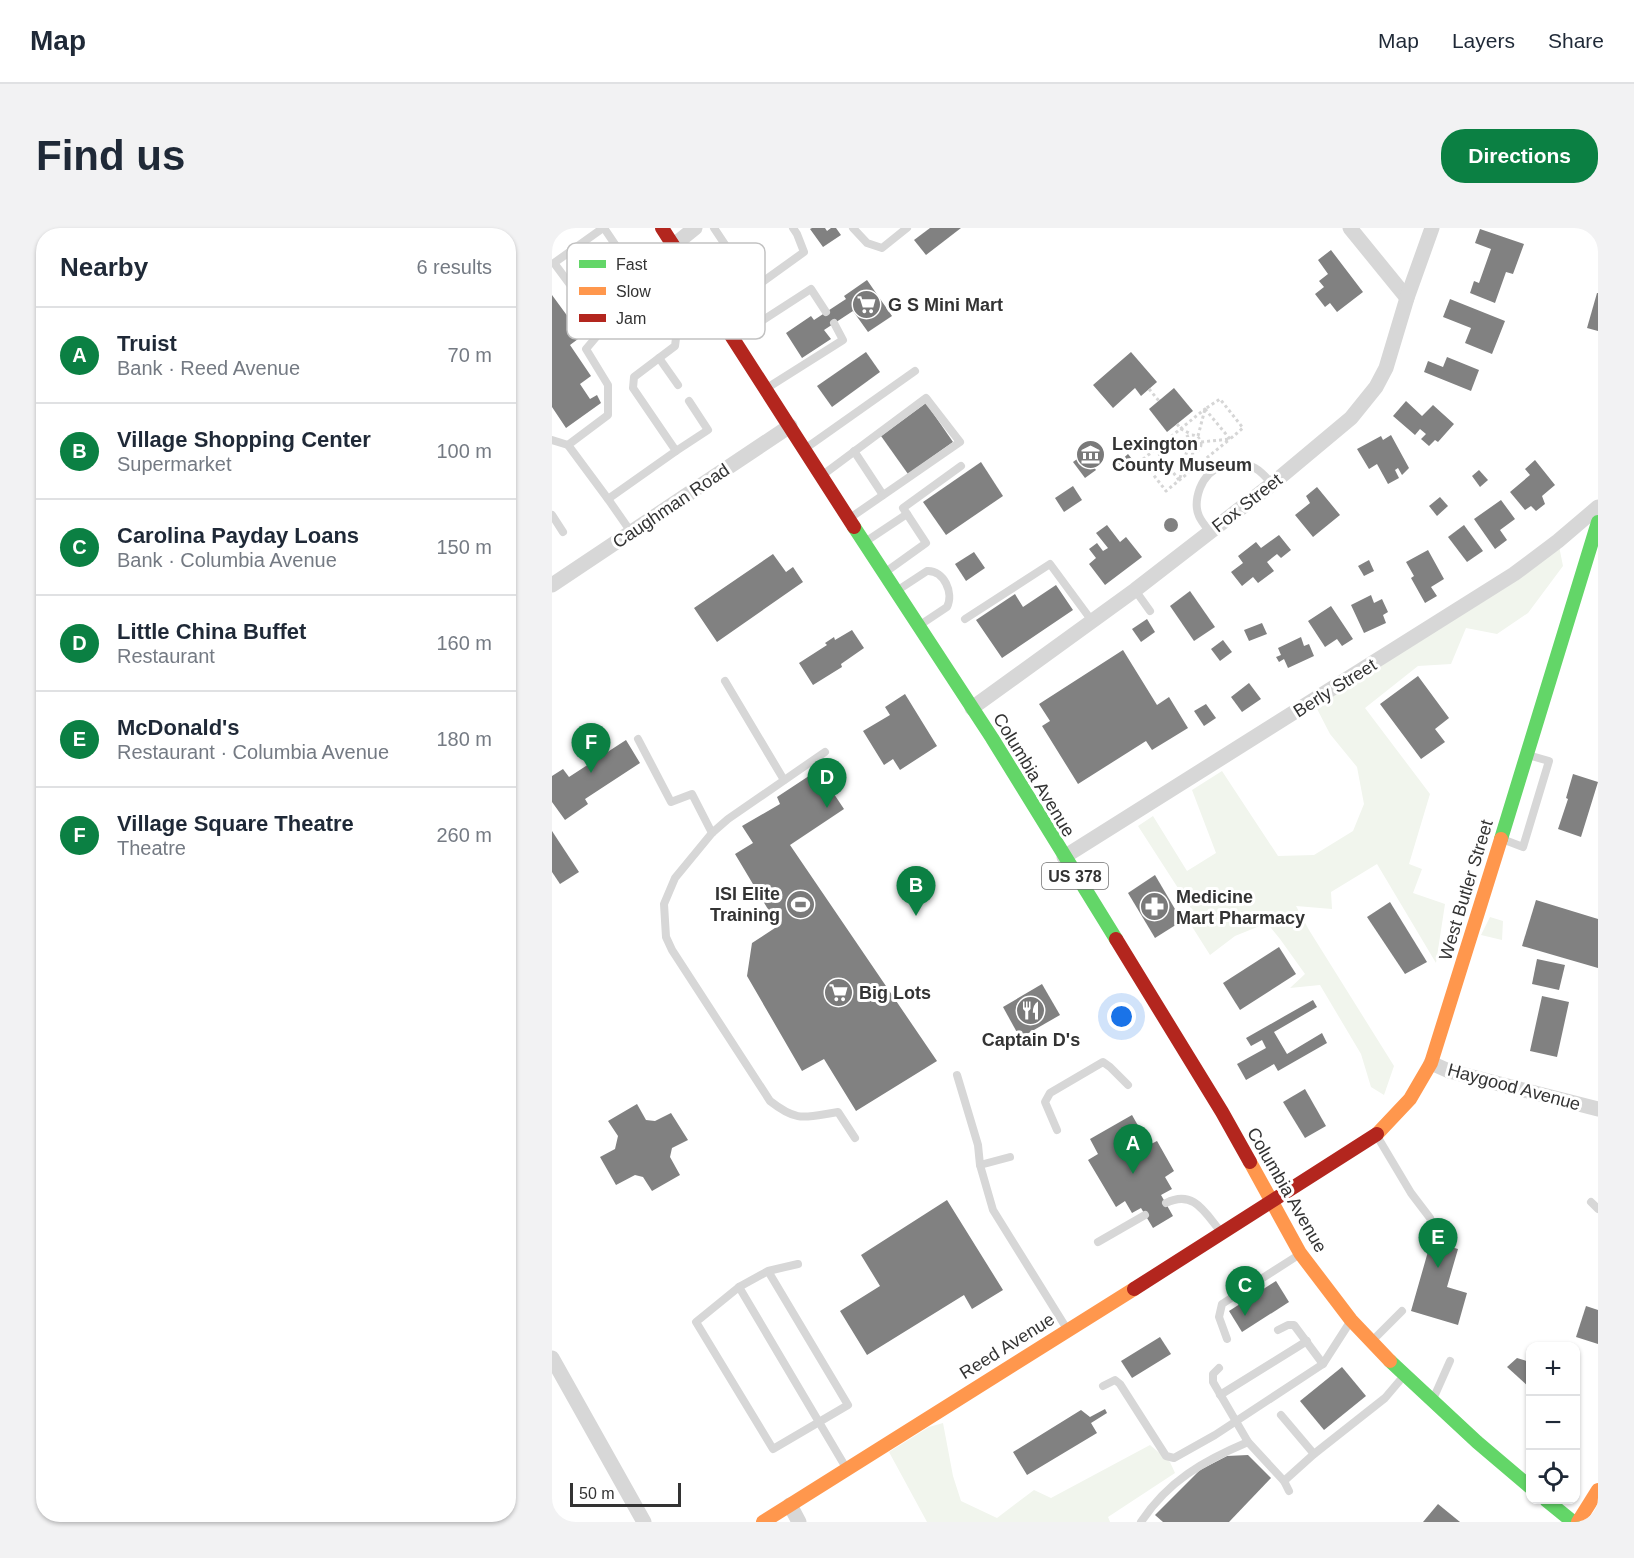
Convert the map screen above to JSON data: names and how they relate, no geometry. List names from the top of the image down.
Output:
{
  "streets": {
    "main road": [
      "Columbia Avenue",
      "US 378",
      "West Butler Street",
      "Reed Avenue"
    ],
    "street": [
      "Fox Street",
      "Caughman Road",
      "Berly Street",
      "Haygood Avenue"
    ]
  },
  "crossings": [
    ["Fox Street", "Columbia Avenue"],
    ["Caughman Road", "Columbia Avenue"],
    ["Berly Street", "Columbia Avenue"],
    ["Columbia Avenue", "West Butler Street"],
    ["Columbia Avenue", "Reed Avenue"],
    ["West Butler Street", "Haygood Avenue"],
    ["West Butler Street", "Reed Avenue"]
  ],
  "places": {
    "supermarket": ["G S Mini Mart", "Big Lots"],
    "museum": ["Lexington County Museum"],
    "sports": ["ISI Elite Training"],
    "pharmacy": ["Medicine Mart Pharmacy"],
    "restaurant": ["Captain D's"]
  },
  "legend": ["Fast", "Slow", "Jam"],
  "scale_bar": "50 m",
  "page": {
    "header": "Map",
    "nav": ["Map", "Layers", "Share"],
    "buttons": "Directions",
    "title": "Find us",
    "heading": ["Nearby", "6 results"],
    "list": [
      {
        "mark": "A",
        "name": "Truist",
        "note": "Bank · Reed Avenue",
        "value": "70 m"
      },
      {
        "mark": "B",
        "name": "Village Shopping Center",
        "note": "Supermarket",
        "value": "100 m"
      },
      {
        "mark": "C",
        "name": "Carolina Payday Loans",
        "note": "Bank · Columbia Avenue",
        "value": "150 m"
      },
      {
        "mark": "D",
        "name": "Little China Buffet",
        "note": "Restaurant",
        "value": "160 m"
      },
      {
        "mark": "E",
        "name": "McDonald's",
        "note": "Restaurant · Columbia Avenue",
        "value": "180 m"
      },
      {
        "mark": "F",
        "name": "Village Square Theatre",
        "note": "Theatre",
        "value": "260 m"
      }
    ],
    "pins": [
      "F",
      "D",
      "B",
      "A",
      "E",
      "C"
    ],
    "map_buttons": ["+", "−"],
    "scale": "50 m"
  }
}
